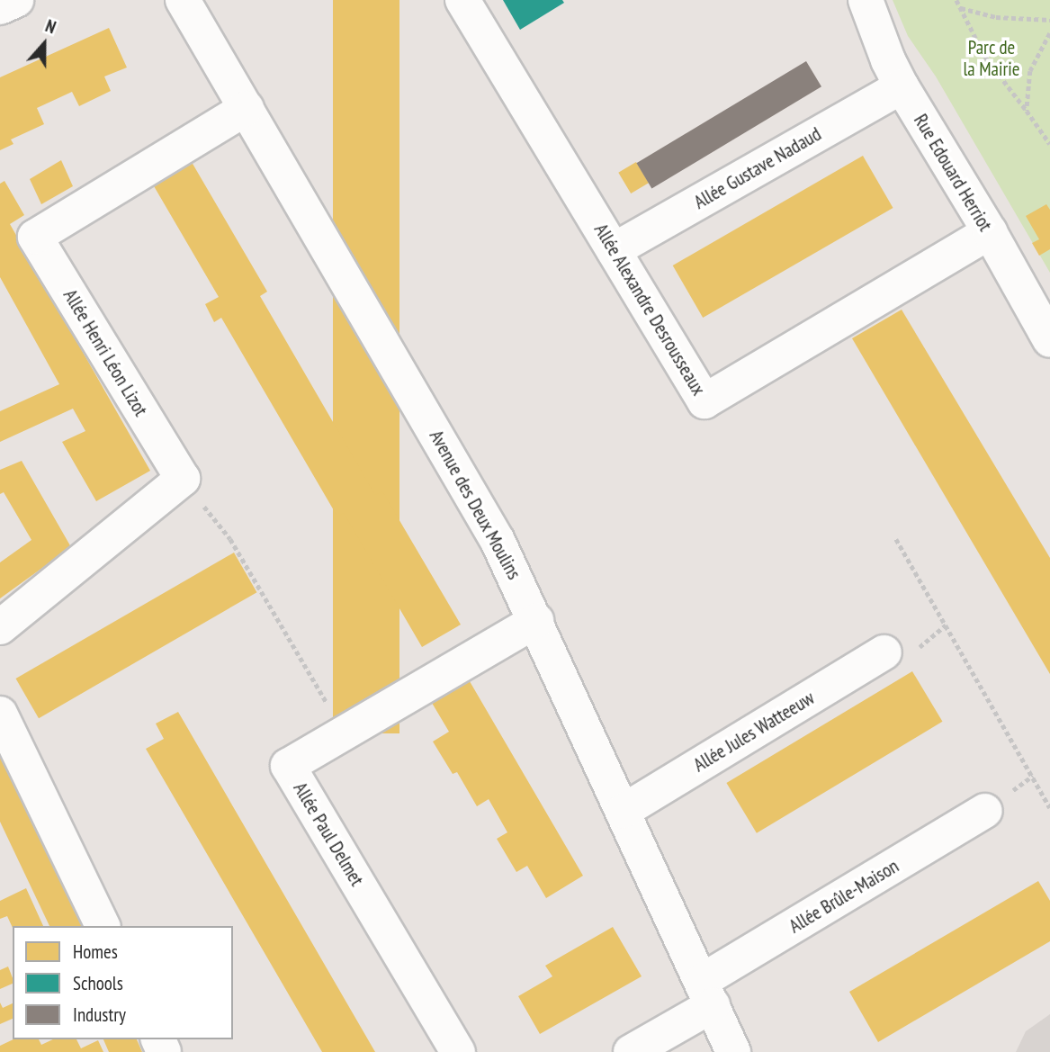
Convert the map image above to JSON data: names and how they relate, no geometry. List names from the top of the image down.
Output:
{
  "streets": {
    "street": [
      "Allée Gustave Nadaud",
      "Rue Edouard Herriot",
      "Allée Alexandre Desrousseaux",
      "Allée Henri Léon Lizot",
      "Avenue des Deux Moulins",
      "Allée Jules Watteeuw",
      "Allée Paul Delmet",
      "Allée Brûle-Maison"
    ]
  },
  "crossings": [
    ["Allée Gustave Nadaud", "Rue Edouard Herriot"],
    ["Allée Gustave Nadaud", "Allée Alexandre Desrousseaux"],
    ["Rue Edouard Herriot", "Allée Alexandre Desrousseaux"],
    ["Allée Henri Léon Lizot", "Avenue des Deux Moulins"],
    ["Avenue des Deux Moulins", "Allée Jules Watteeuw"],
    ["Avenue des Deux Moulins", "Allée Paul Delmet"],
    ["Avenue des Deux Moulins", "Allée Brûle-Maison"]
  ],
  "parks": ["Parc de la Mairie"],
  "legend": ["Homes", "Schools", "Industry"],
  "north": "top"
}
